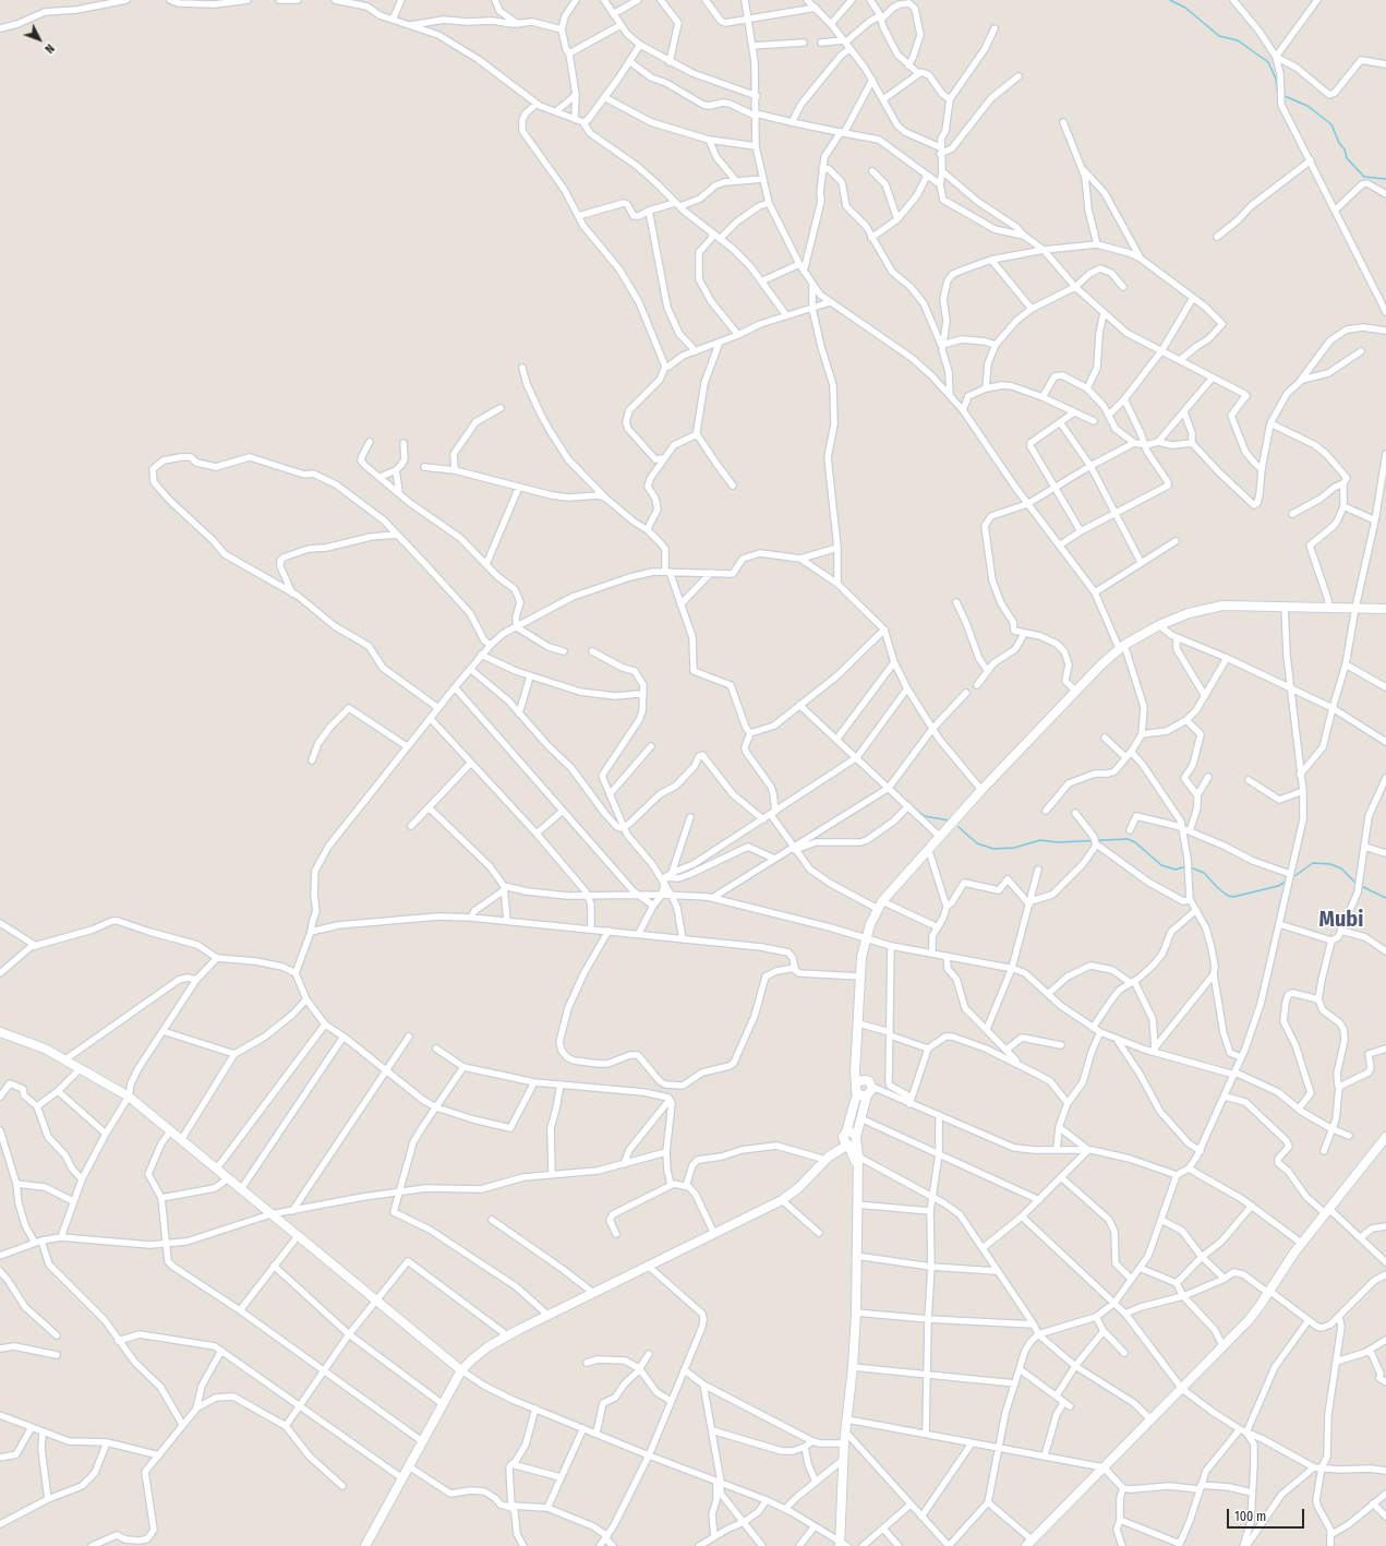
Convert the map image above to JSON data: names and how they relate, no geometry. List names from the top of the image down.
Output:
{
  "districts": ["Mubi"],
  "scale_bar": "100 m",
  "north": "bottom right"
}
